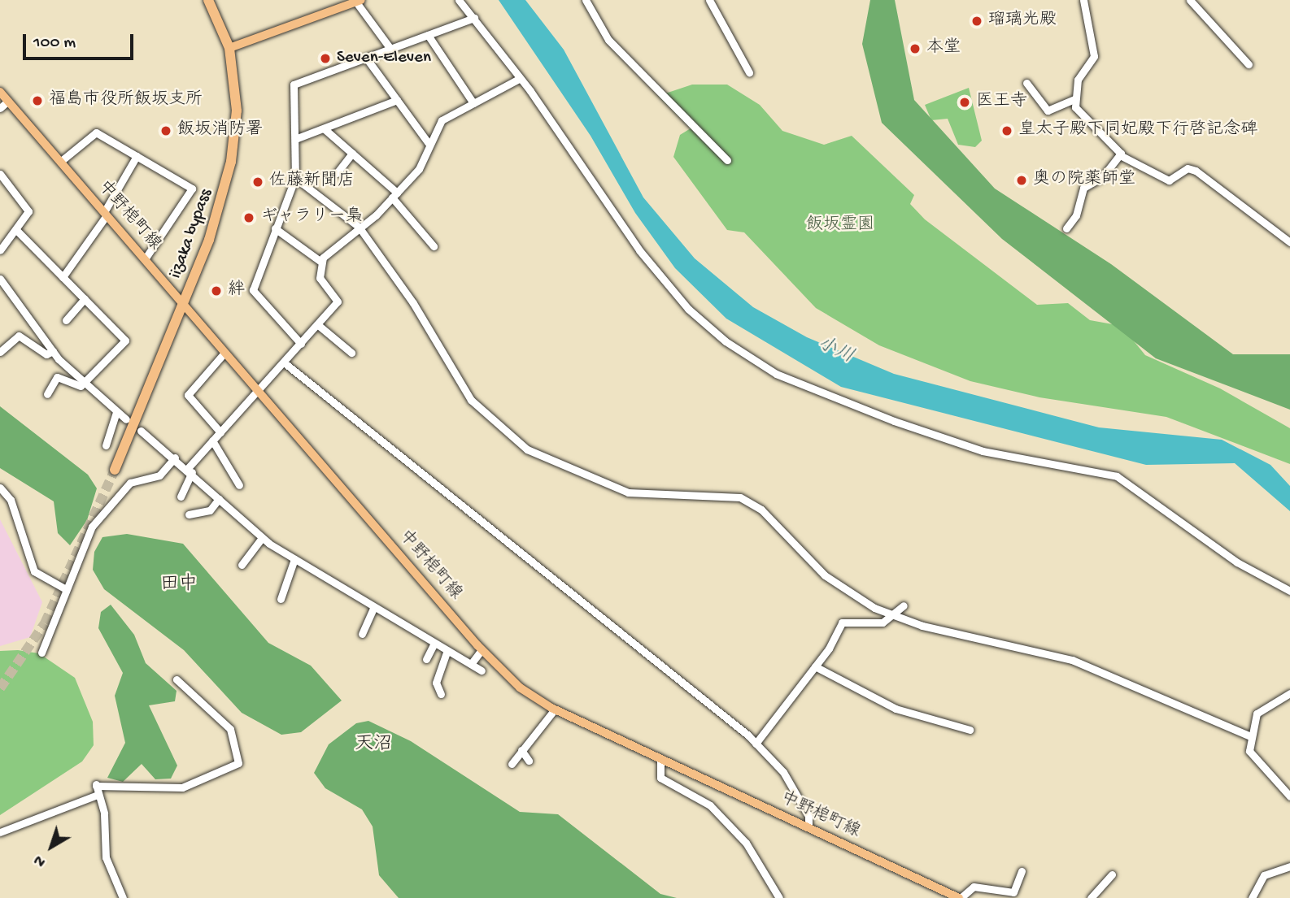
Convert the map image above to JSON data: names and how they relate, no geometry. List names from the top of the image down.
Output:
{
  "streets": {
    "highway": ["iizaka bypass"],
    "main road": ["中野梍町線"]
  },
  "crossings": [
    ["中野梍町線", "iizaka bypass"]
  ],
  "districts": ["田中", "天沼"],
  "water": ["小川"],
  "parks": ["飯坂霊園"],
  "places": [
    "瑠璃光殿",
    "本堂",
    "Seven-Eleven",
    "福島市役所飯坂支所",
    "医王寺",
    "飯坂消防署",
    "皇太子殿下同妃殿下行啓記念碑",
    "奥の院薬師堂",
    "佐藤新聞店",
    "ギャラリー梟",
    "絆"
  ],
  "scale_bar": "100 m",
  "north": "bottom left"
}
